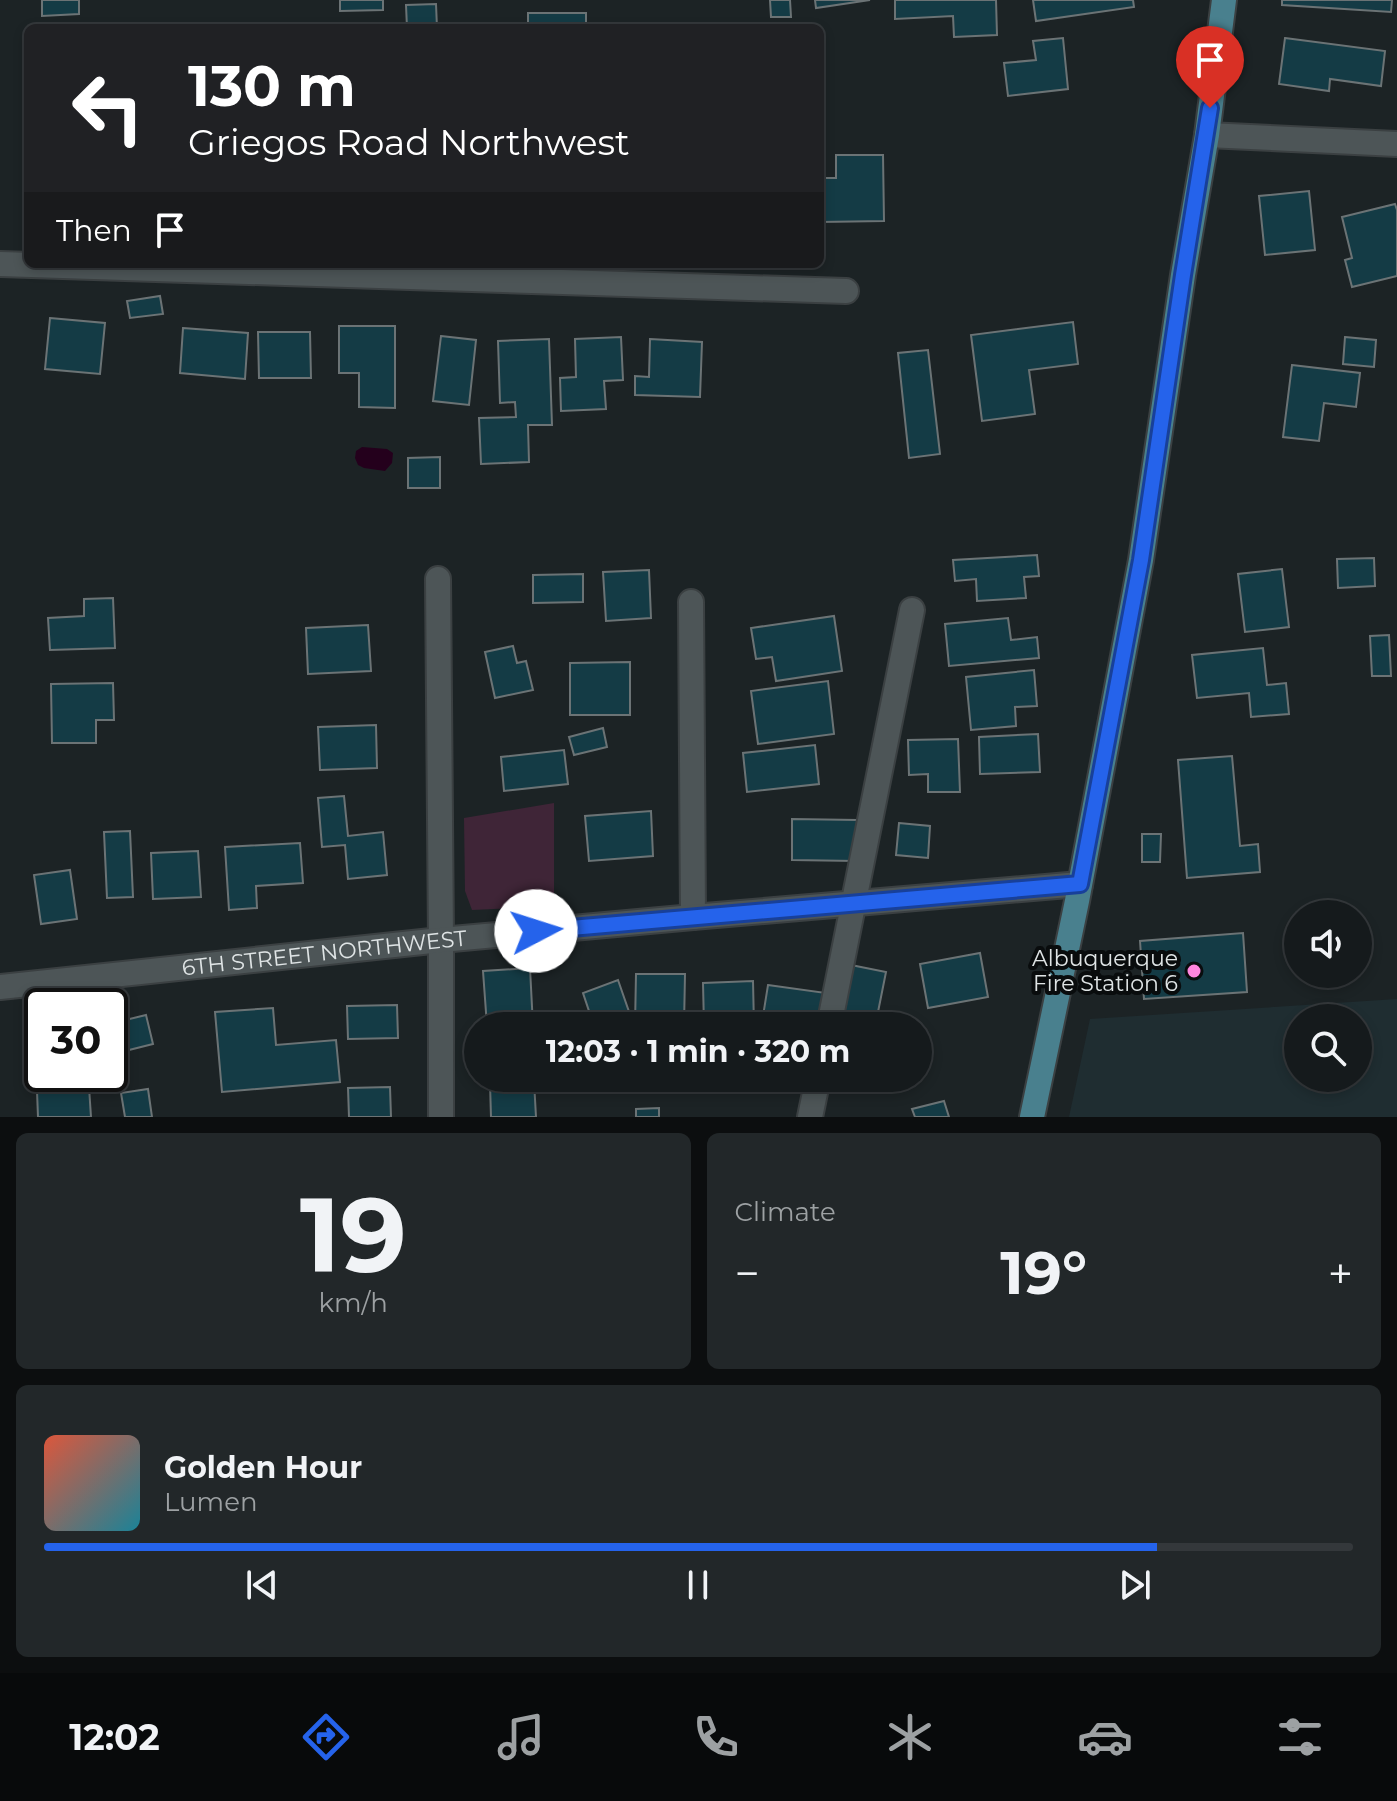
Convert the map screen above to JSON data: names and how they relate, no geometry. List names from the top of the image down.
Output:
{
  "streets": {
    "street": ["6TH STREET NORTHWEST"]
  },
  "places": ["Albuquerque Fire Station 6"],
  "page": {
    "turn": ["130 m", "Griegos Road Northwest"],
    "then": "Then",
    "limit": "30",
    "trip": "12:03 · 1 min · 320 m",
    "tile": [
      ["19", "km/h"],
      "Climate"
    ],
    "heat": ["−", "19°", "+"],
    "song": ["Golden Hour", "Lumen"],
    "tabs": "12:02"
  }
}
